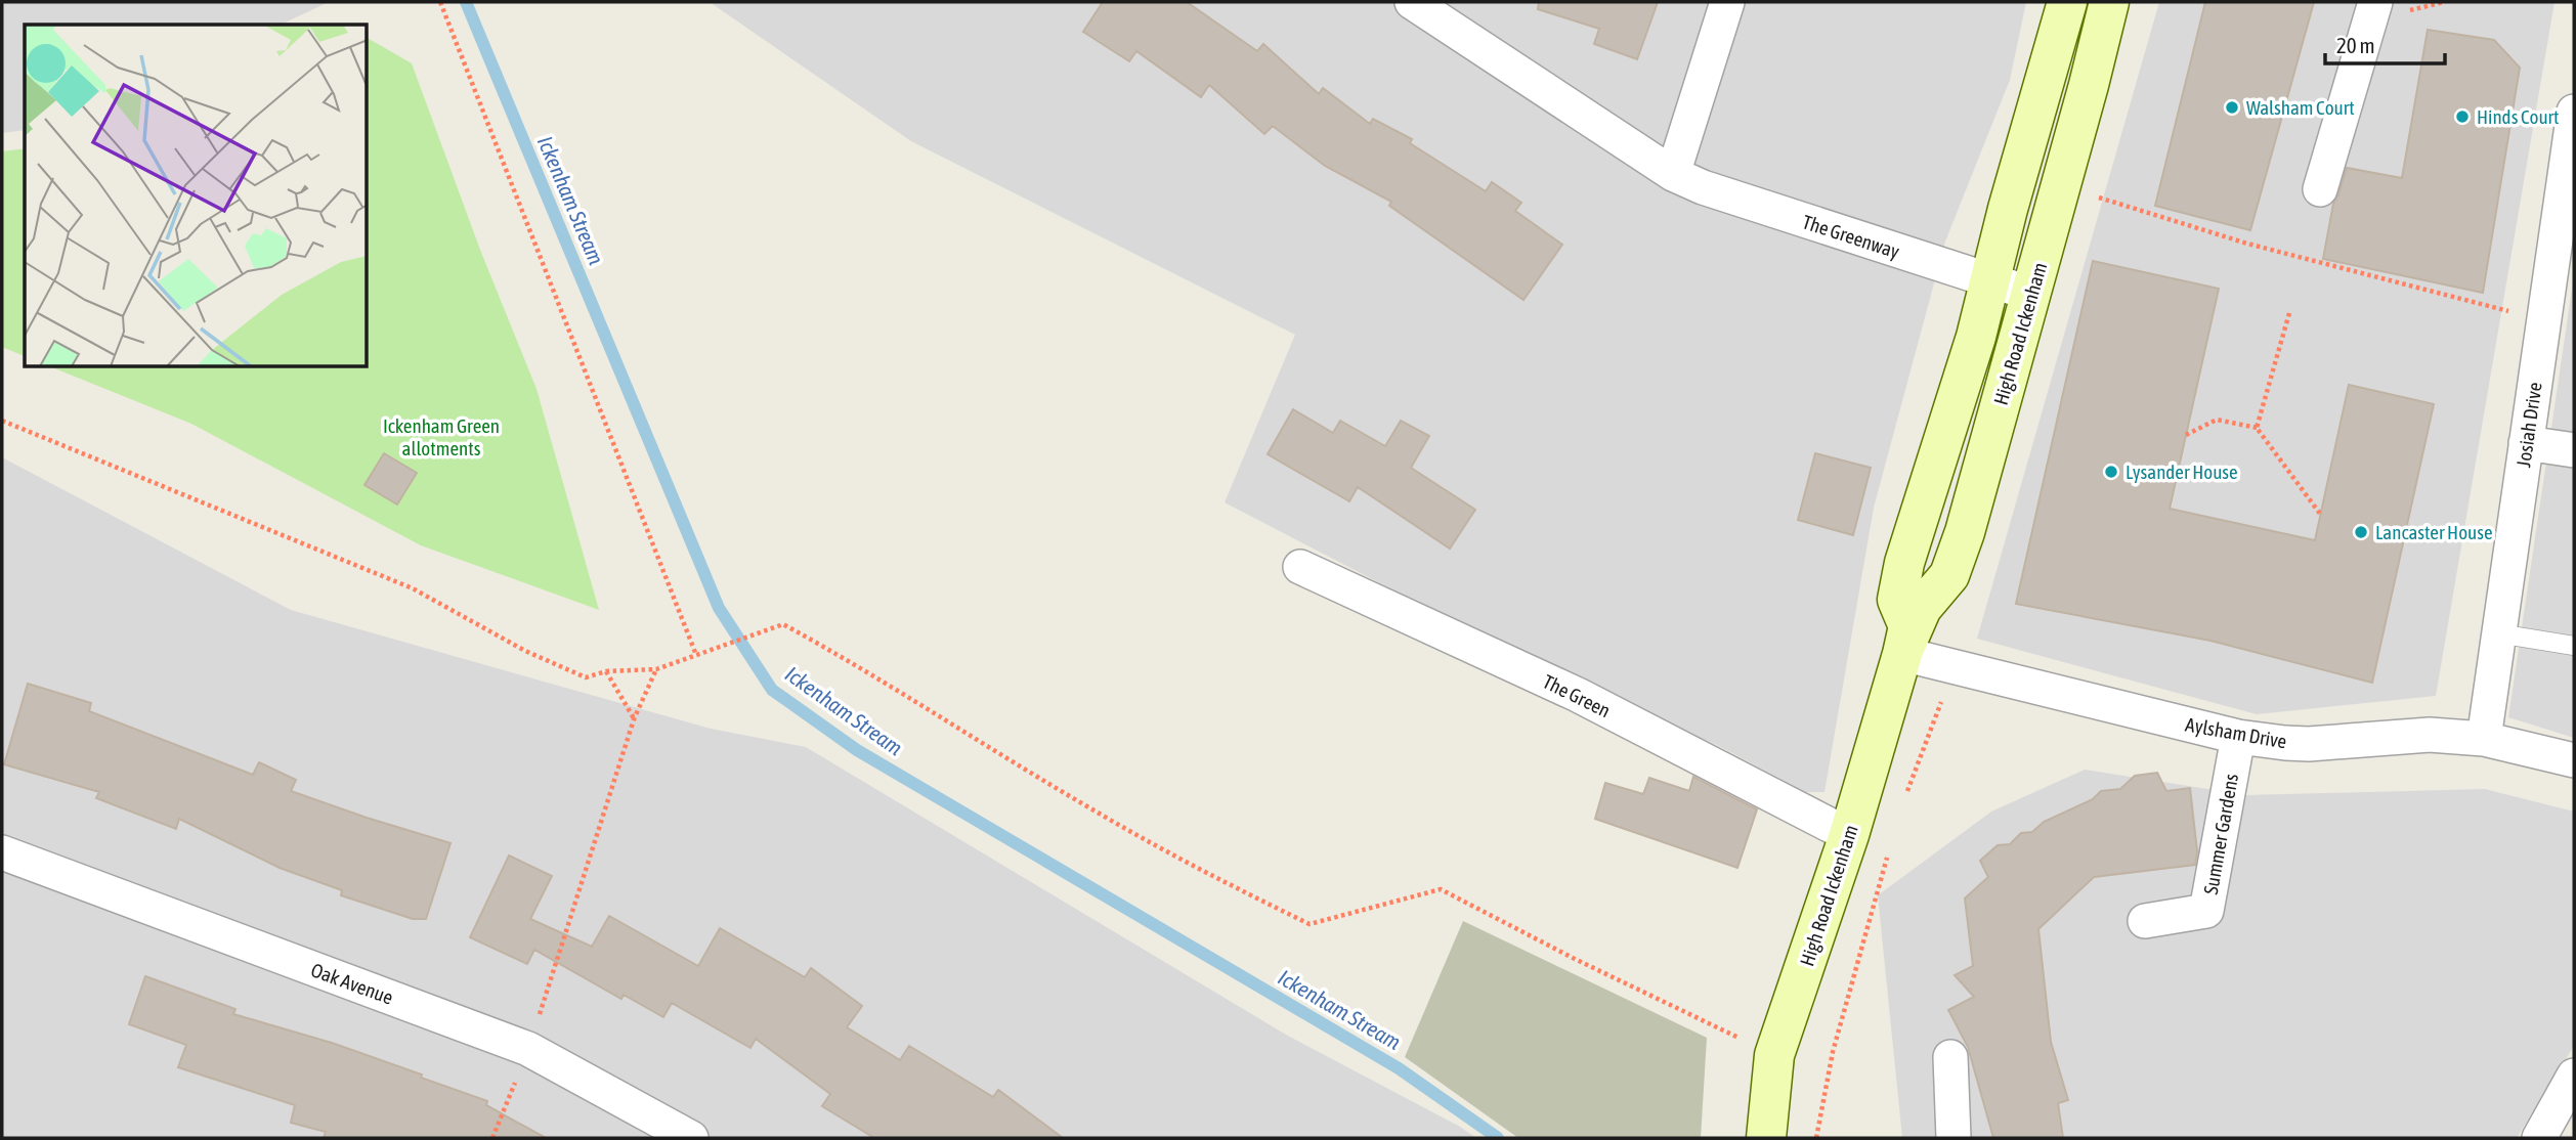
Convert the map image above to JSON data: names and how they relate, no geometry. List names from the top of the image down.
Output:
{
  "streets": {
    "main road": ["High Road Ickenham"],
    "street": [
      "The Greenway",
      "Josiah Drive",
      "The Green",
      "Aylsham Drive",
      "Summer Gardens",
      "Oak Avenue"
    ]
  },
  "crossings": [
    ["The Greenway", "High Road Ickenham"],
    ["High Road Ickenham", "The Green"],
    ["High Road Ickenham", "Aylsham Drive"],
    ["Josiah Drive", "Aylsham Drive"],
    ["Aylsham Drive", "Summer Gardens"]
  ],
  "water": ["Ickenham Stream"],
  "parks": ["Ickenham Green allotments"],
  "places": [
    "Walsham Court",
    "Hinds Court",
    "Lysander House",
    "Lancaster House"
  ],
  "scale_bar": "20 m"
}
